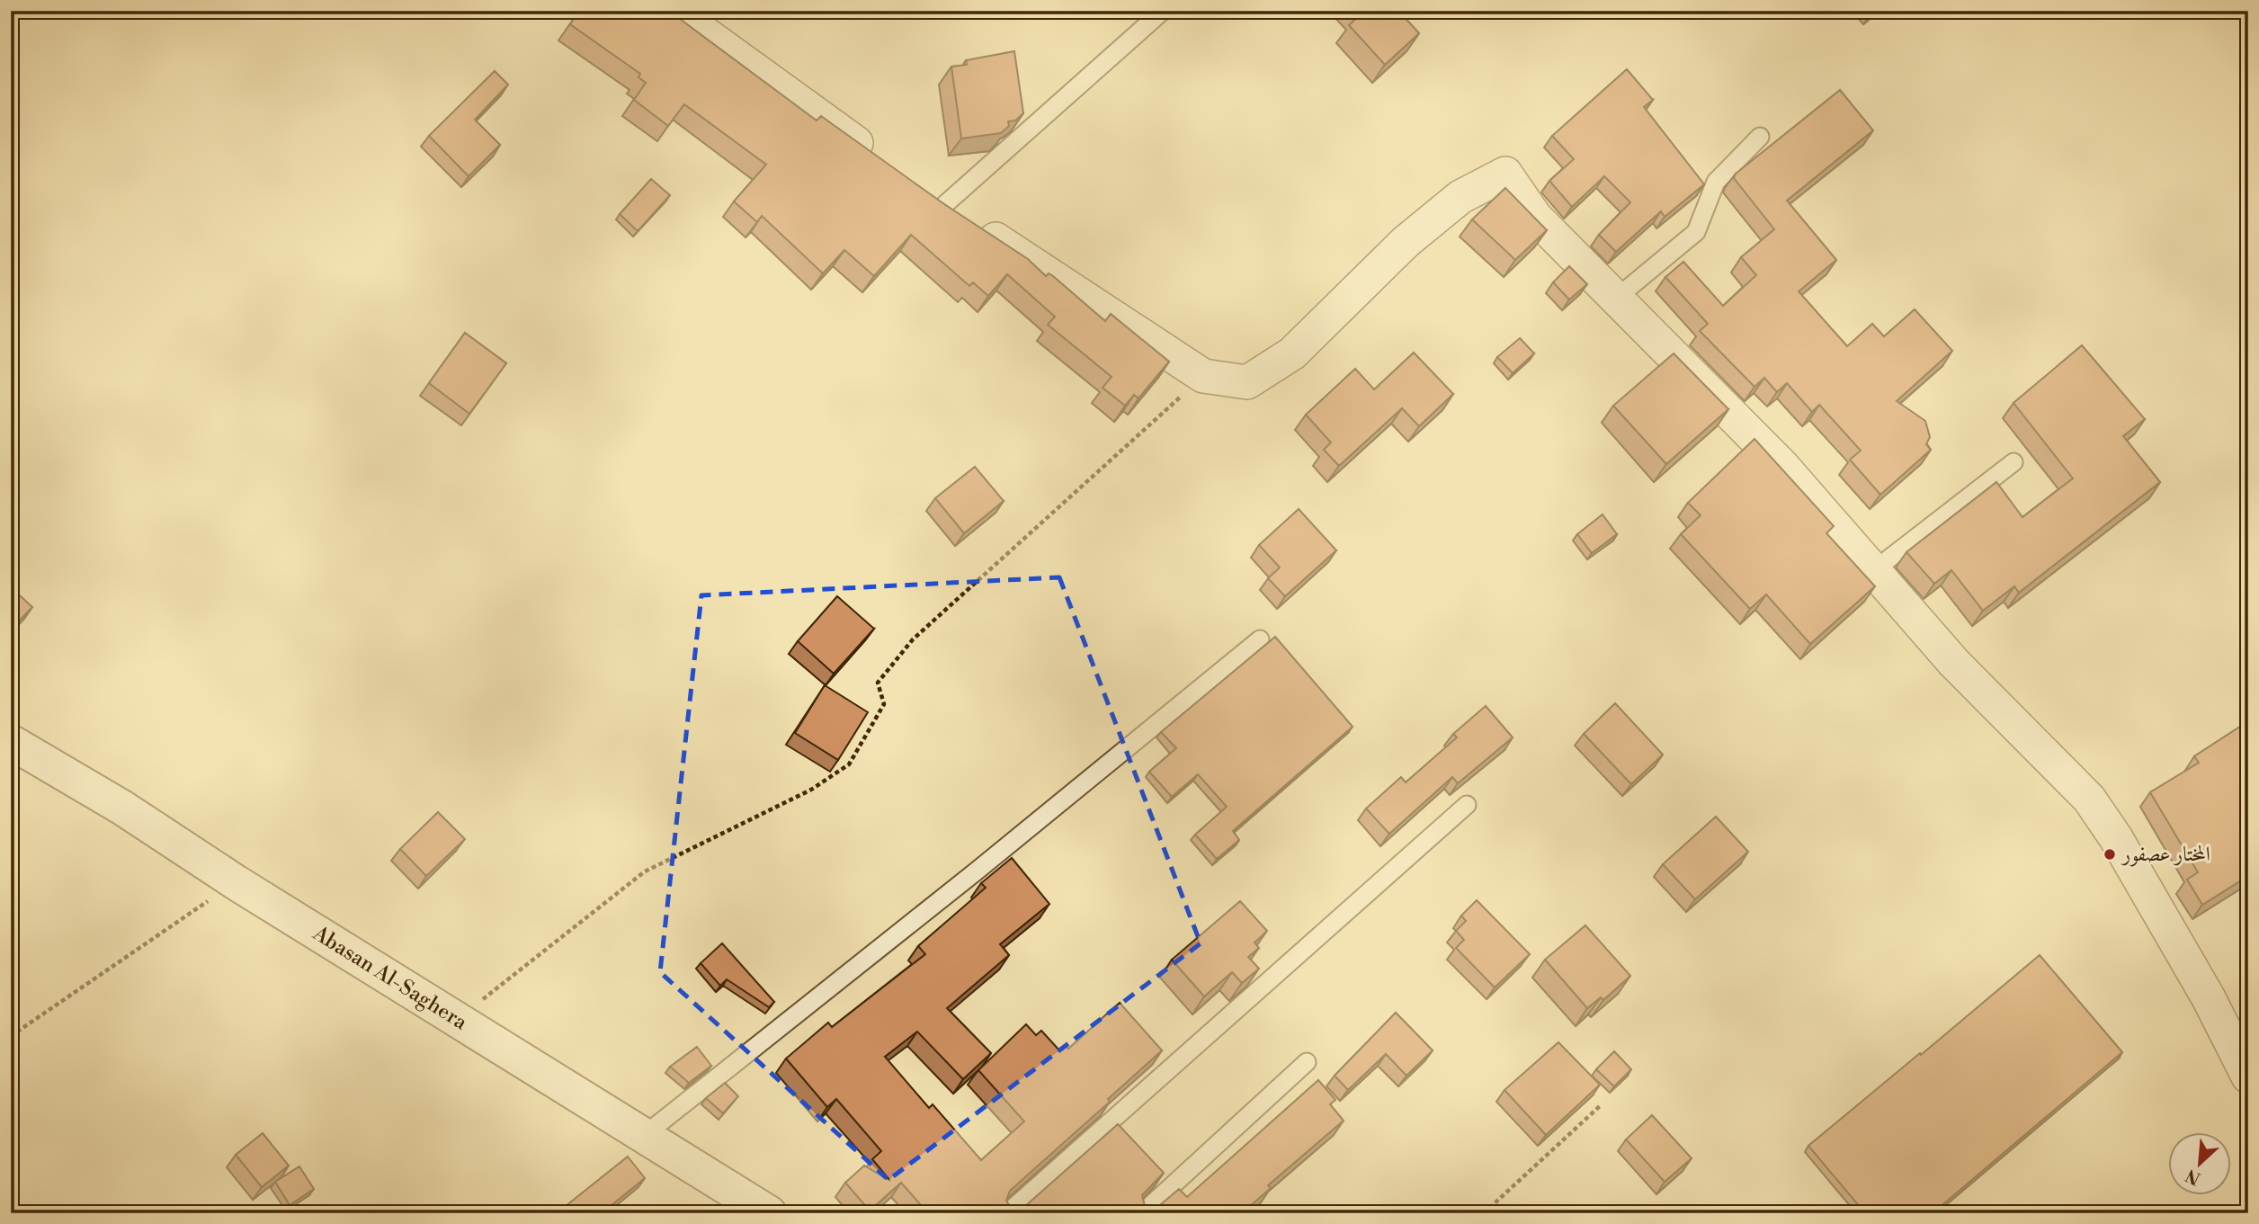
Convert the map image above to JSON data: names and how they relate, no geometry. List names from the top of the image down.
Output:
{
  "streets": {
    "street": ["Abasan Al-Saghera"]
  },
  "places": ["المختار عصفور"],
  "north": "bottom left"
}
